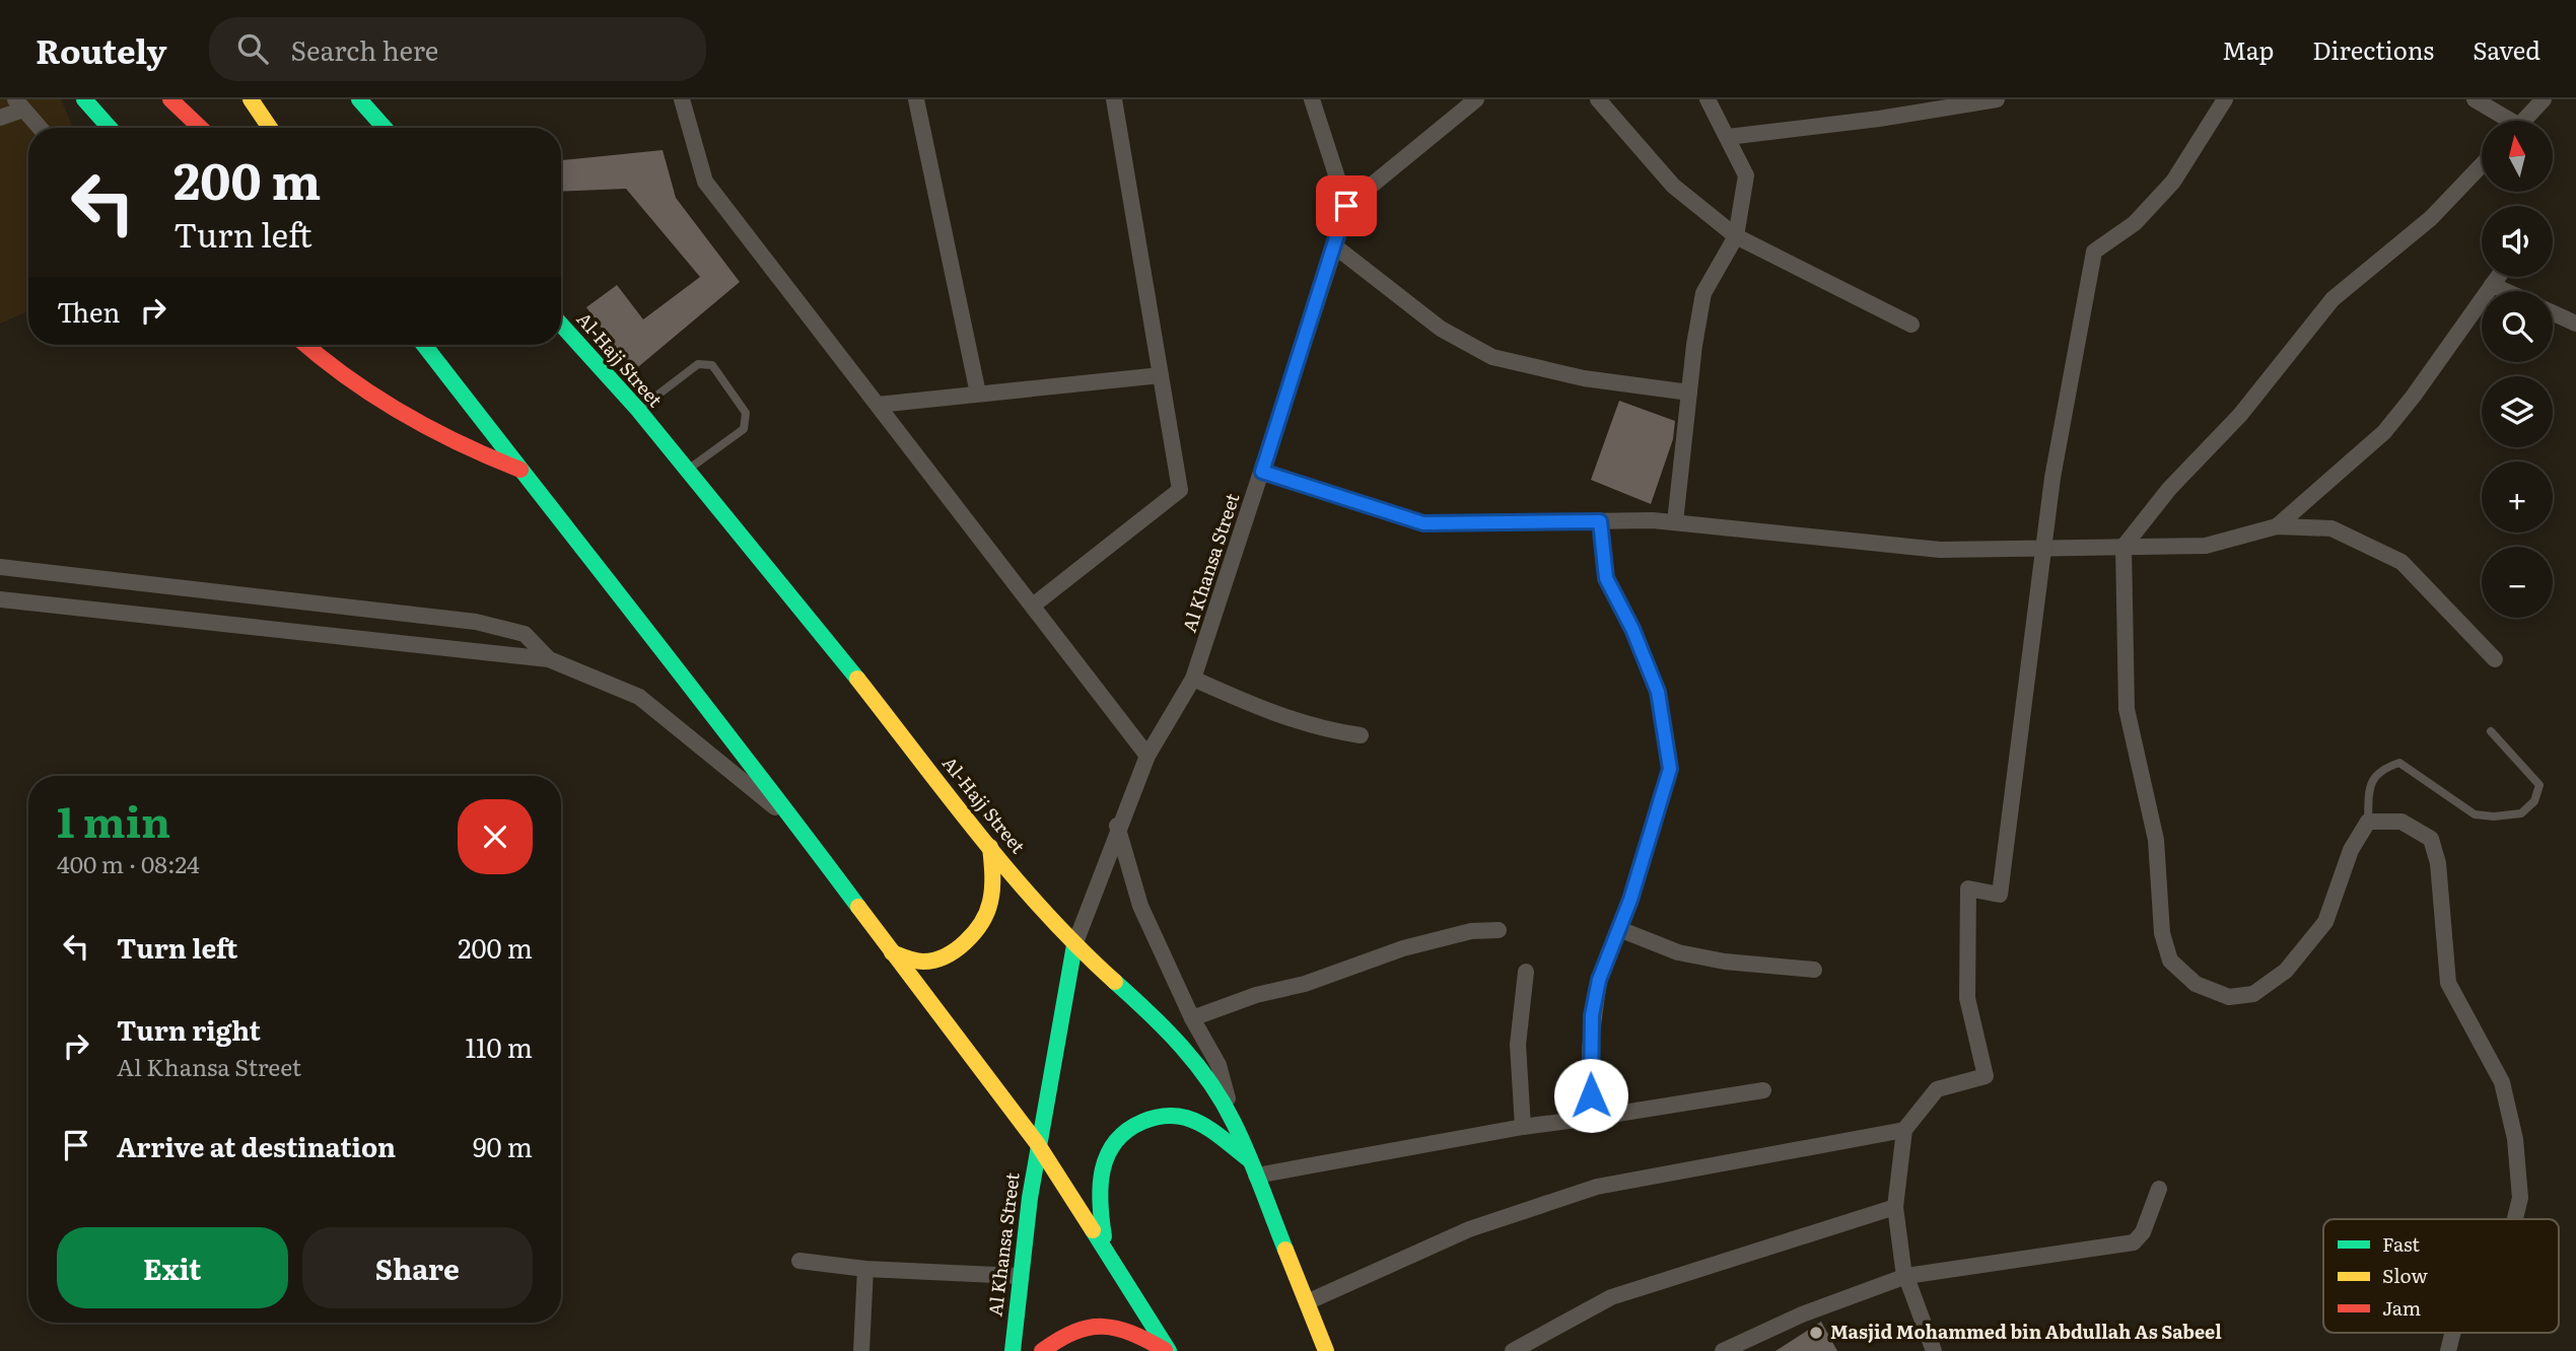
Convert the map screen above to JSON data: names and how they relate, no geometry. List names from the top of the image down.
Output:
{
  "streets": {
    "main road": ["Al-Hajj Street", "Al Khansa Street"]
  },
  "crossings": [
    ["Al-Hajj Street", "Al Khansa Street"]
  ],
  "places": ["Masjid Mohammed bin Abdullah As Sabeel"],
  "legend": ["Fast", "Slow", "Jam"],
  "north": "top",
  "page": {
    "header": "Routely",
    "search": "Search here",
    "nav": ["Map", "Directions", "Saved"],
    "map_buttons": ["+", "−"],
    "turn": ["200 m", "Turn left"],
    "then": "Then",
    "heading": ["1 min", "400 m · 08:24"],
    "list": [
      {
        "name": "Turn left",
        "value": "200 m"
      },
      {
        "name": "Turn right",
        "note": "Al Khansa Street",
        "value": "110 m"
      },
      {
        "name": "Arrive at destination",
        "value": "90 m"
      }
    ],
    "buttons": ["Exit", "Share"]
  }
}
